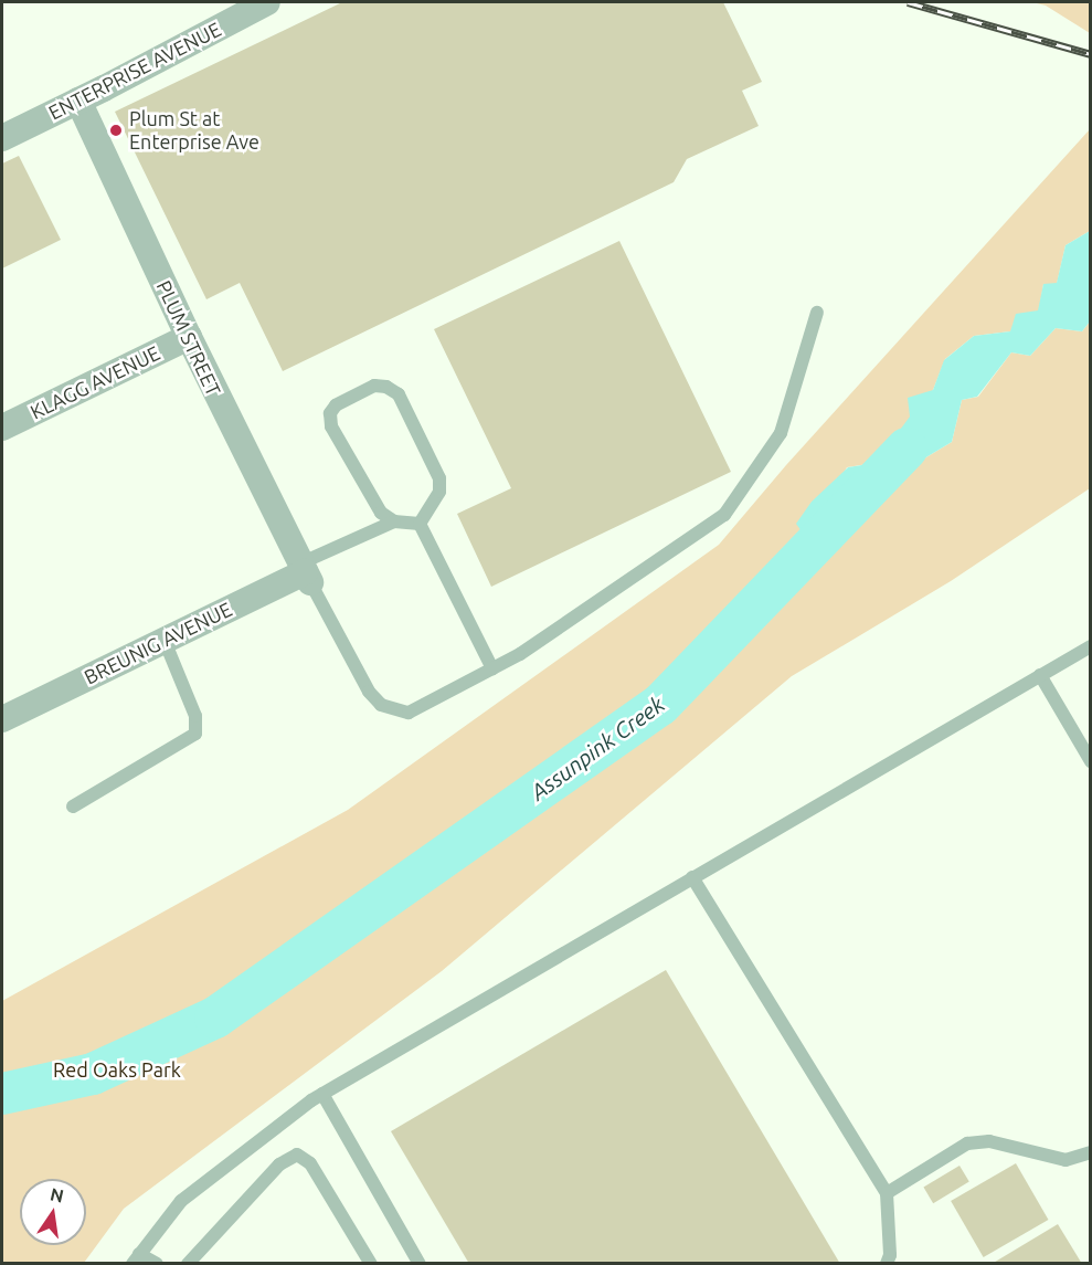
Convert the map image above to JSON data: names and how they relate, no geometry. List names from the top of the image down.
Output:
{
  "streets": {
    "street": [
      "ENTERPRISE AVENUE",
      "PLUM STREET",
      "KLAGG AVENUE",
      "BREUNIG AVENUE"
    ]
  },
  "crossings": [
    ["ENTERPRISE AVENUE", "PLUM STREET"],
    ["PLUM STREET", "KLAGG AVENUE"],
    ["PLUM STREET", "BREUNIG AVENUE"]
  ],
  "water": ["Assunpink Creek"],
  "parks": ["Red Oaks Park"],
  "places": ["Plum St at Enterprise Ave"],
  "north": "top"
}
